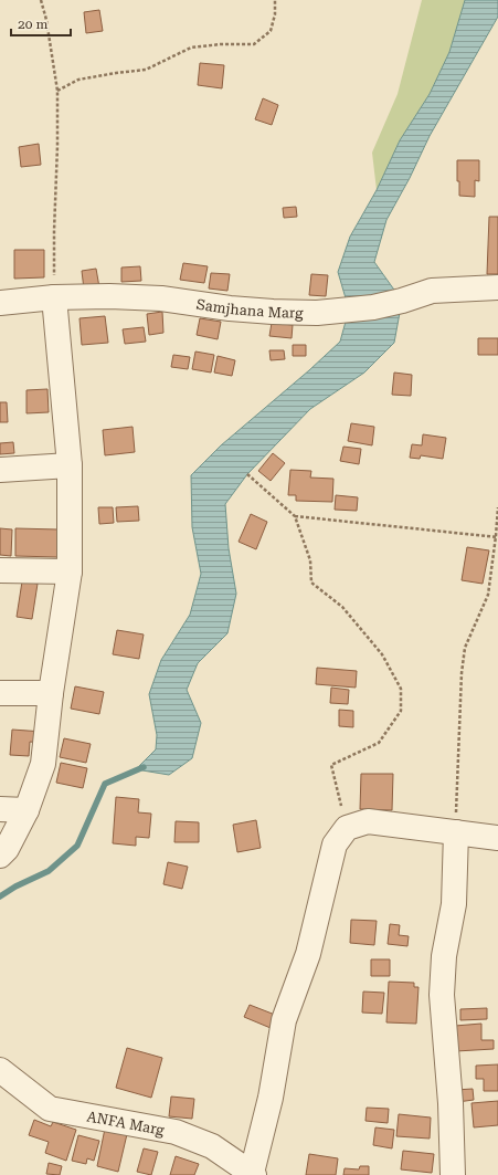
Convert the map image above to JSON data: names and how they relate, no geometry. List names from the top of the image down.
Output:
{
  "streets": {
    "street": ["Samjhana Marg", "ANFA Marg"]
  },
  "scale_bar": "20 m"
}
